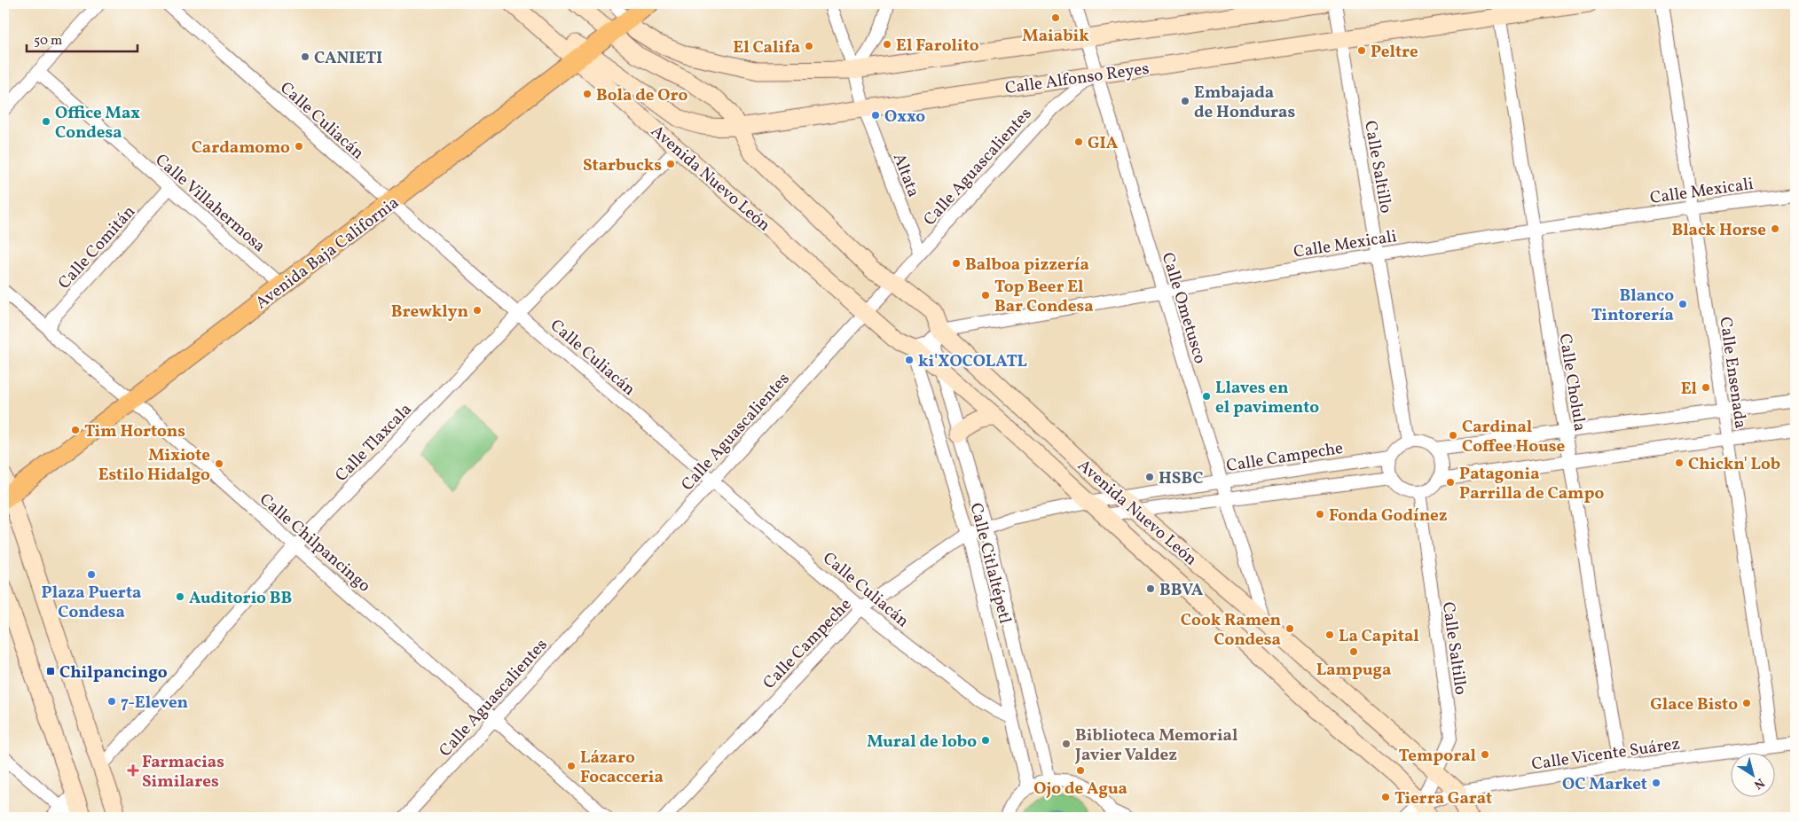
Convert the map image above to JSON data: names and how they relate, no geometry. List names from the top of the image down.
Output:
{
  "streets": {
    "main road": ["Calle Alfonso Reyes", "Avenida Nuevo León", "Avenida Baja California"],
    "street": [
      "Calle Culiacán",
      "Calle Aguascalientes",
      "Calle Saltillo",
      "Altata",
      "Calle Mexicali",
      "Calle Villahermosa",
      "Calle Comitán",
      "Calle Ometusco",
      "Calle Ensenada",
      "Calle Cholula",
      "Calle Tlaxcala",
      "Calle Campeche",
      "Calle Chilpancingo",
      "Calle Citlaltépetl",
      "Calle Vicente Suárez"
    ]
  },
  "crossings": [
    ["Calle Alfonso Reyes", "Calle Aguascalientes"],
    ["Calle Alfonso Reyes", "Calle Saltillo"],
    ["Calle Alfonso Reyes", "Altata"],
    ["Calle Alfonso Reyes", "Avenida Nuevo León"],
    ["Calle Alfonso Reyes", "Avenida Baja California"],
    ["Calle Alfonso Reyes", "Calle Ometusco"],
    ["Calle Alfonso Reyes", "Calle Cholula"],
    ["Calle Culiacán", "Calle Aguascalientes"],
    ["Calle Culiacán", "Avenida Baja California"],
    ["Calle Culiacán", "Calle Tlaxcala"],
    ["Calle Culiacán", "Calle Campeche"],
    ["Calle Culiacán", "Calle Citlaltépetl"],
    ["Calle Aguascalientes", "Altata"],
    ["Calle Aguascalientes", "Avenida Nuevo León"],
    ["Calle Aguascalientes", "Calle Ometusco"],
    ["Calle Aguascalientes", "Calle Chilpancingo"],
    ["Calle Saltillo", "Avenida Nuevo León"],
    ["Calle Saltillo", "Calle Mexicali"],
    ["Calle Saltillo", "Calle Campeche"],
    ["Calle Saltillo", "Calle Vicente Suárez"],
    ["Avenida Nuevo León", "Calle Mexicali"],
    ["Avenida Nuevo León", "Avenida Baja California"],
    ["Avenida Nuevo León", "Calle Ometusco"],
    ["Avenida Nuevo León", "Calle Tlaxcala"],
    ["Avenida Nuevo León", "Calle Campeche"],
    ["Avenida Nuevo León", "Calle Citlaltépetl"],
    ["Avenida Nuevo León", "Calle Vicente Suárez"],
    ["Calle Mexicali", "Calle Ometusco"],
    ["Calle Mexicali", "Calle Ensenada"],
    ["Calle Mexicali", "Calle Cholula"],
    ["Calle Villahermosa", "Calle Comitán"],
    ["Calle Villahermosa", "Avenida Baja California"],
    ["Calle Comitán", "Calle Chilpancingo"],
    ["Avenida Baja California", "Calle Chilpancingo"],
    ["Calle Ometusco", "Calle Campeche"],
    ["Calle Ensenada", "Calle Vicente Suárez"],
    ["Calle Cholula", "Calle Vicente Suárez"],
    ["Calle Tlaxcala", "Calle Chilpancingo"],
    ["Calle Campeche", "Calle Citlaltépetl"]
  ],
  "places": {
    "other": [
      "Maiabik",
      "El Farolito",
      "El Califa",
      "Peltre",
      "CANIETI",
      "Bola de Oro",
      "Embajada de Honduras",
      "Oxxo",
      "Office Max Condesa",
      "GIA",
      "Cardamomo",
      "Starbucks",
      "Black Horse",
      "Balboa pizzería",
      "Top Beer El Bar Condesa",
      "Blanco Tintorería",
      "Brewklyn",
      "ki'XOCOLATL",
      "El",
      "Llaves en el pavimento",
      "Tim Hortons",
      "Cardinal Coffee House",
      "Chickn' Lob",
      "Mixiote Estilo Hidalgo",
      "HSBC",
      "Patagonia Parrilla de Campo",
      "Fonda Godínez",
      "Plaza Puerta Condesa",
      "BBVA",
      "Auditorio BB",
      "Cook Ramen Condesa",
      "La Capital",
      "Lampuga",
      "7-Eleven",
      "Glace Bisto",
      "Mural de lobo",
      "Biblioteca Memorial Javier Valdez",
      "Temporal",
      "Lázaro Focacceria",
      "Ojo de Agua",
      "OC Market",
      "Tierra Garat"
    ],
    "transit": ["Chilpancingo"],
    "health": ["Farmacias Similares"]
  },
  "scale_bar": "50 m",
  "north": "bottom right"
}
